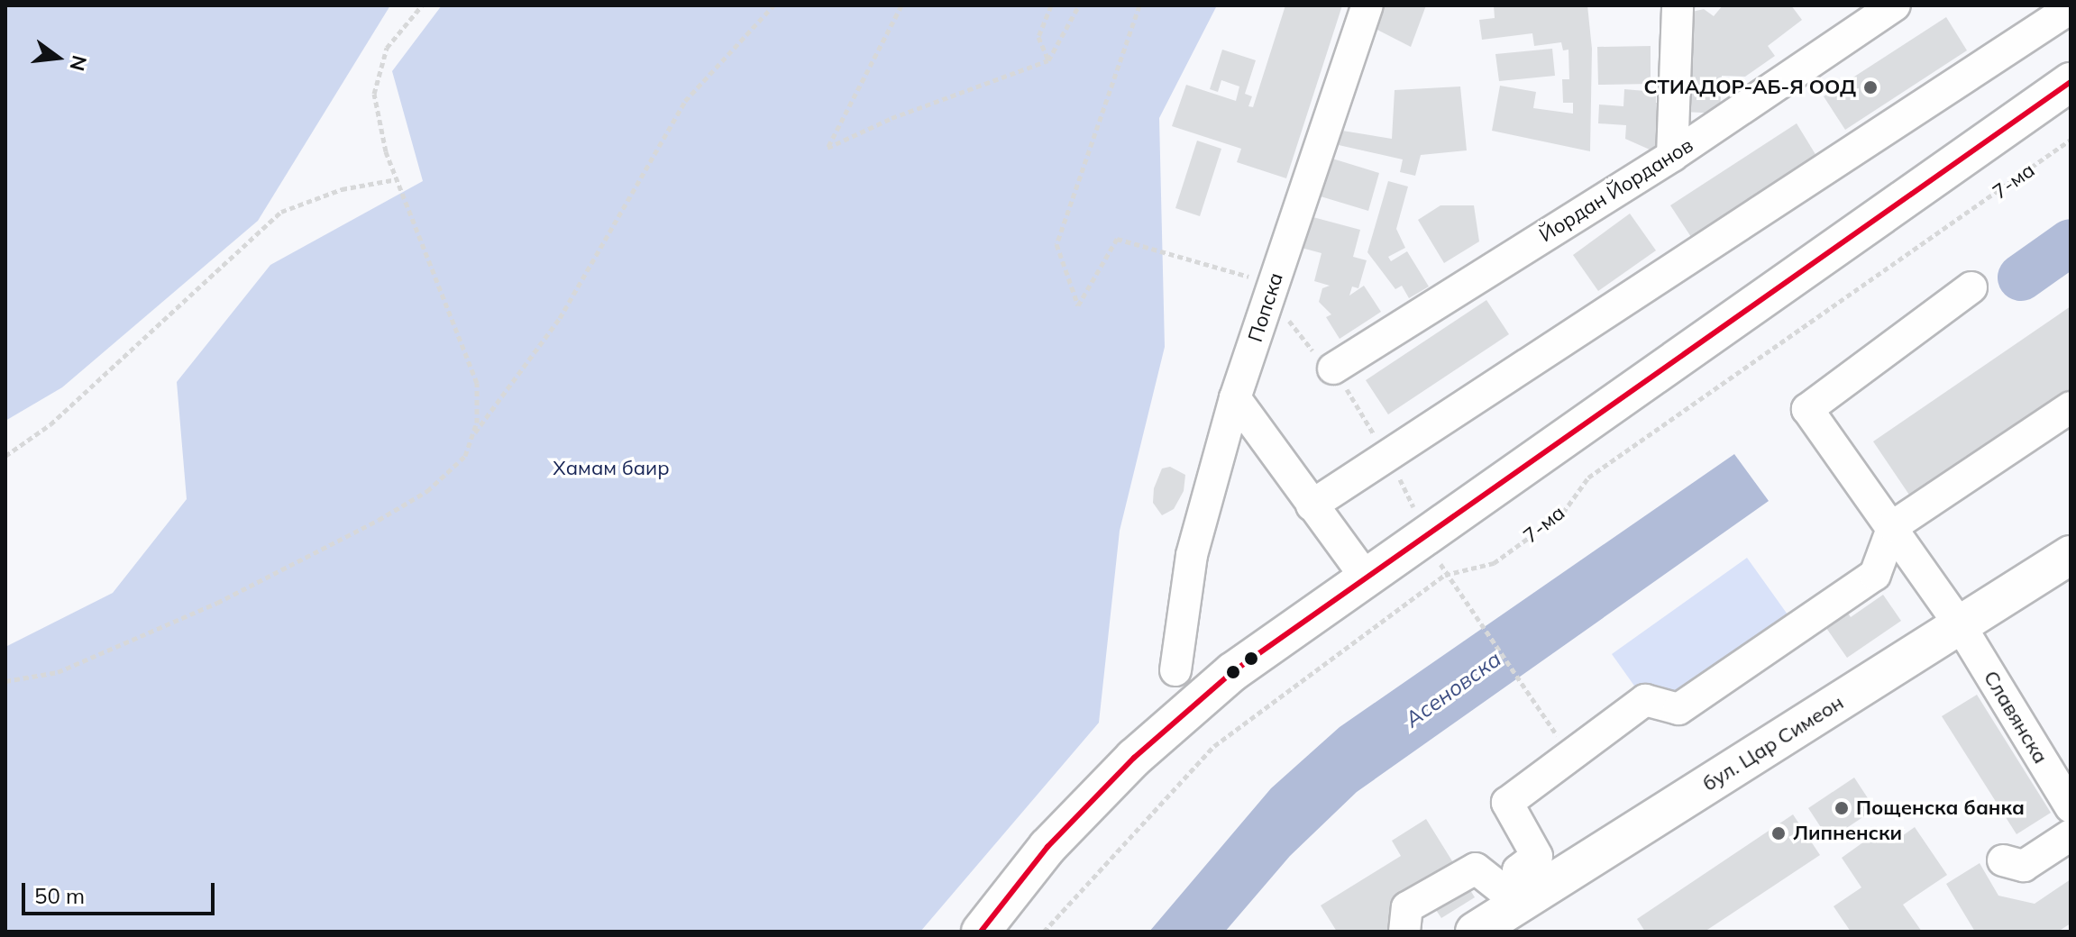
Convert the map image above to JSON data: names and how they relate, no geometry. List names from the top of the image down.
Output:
{
  "streets": {
    "main road": ["бул. Цар Симеон"],
    "street": ["Йордан Йорданов", "Попска", "Славянска"],
    "path": ["7-ма"]
  },
  "crossings": [
    ["Славянска", "бул. Цар Симеон"]
  ],
  "water": ["Асеновска"],
  "parks": ["Хамам баир"],
  "places": ["СТИАДОР-АБ-Я ООД", "Пощенска банка", "Липненски"],
  "scale_bar": "50 m",
  "north": "right"
}
